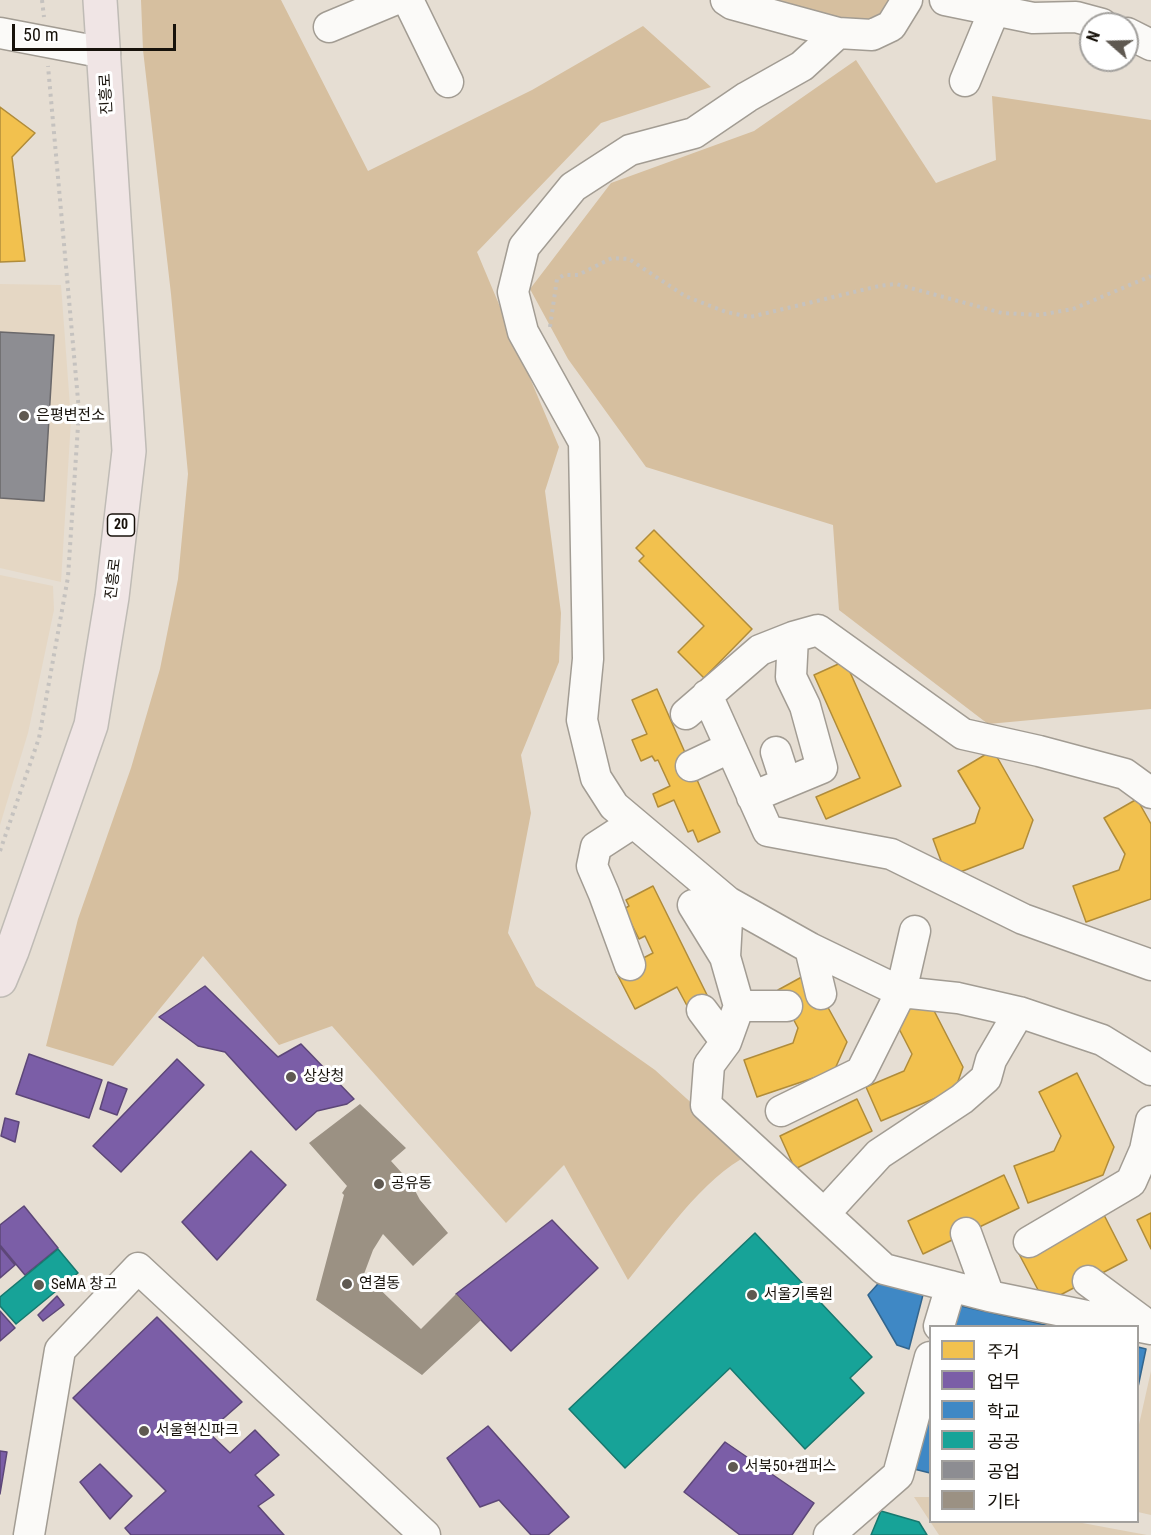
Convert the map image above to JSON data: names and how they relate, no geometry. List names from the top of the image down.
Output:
{
  "streets": {
    "main road": ["진흥로", "20"]
  },
  "places": [
    "은평변전소",
    "상상청",
    "공유동",
    "연결동",
    "SeMA 창고",
    "서울기록원",
    "서울혁신파크",
    "서북50+캠퍼스"
  ],
  "legend": [
    "주거",
    "업무",
    "학교",
    "공공",
    "공업",
    "기타"
  ],
  "scale_bar": "50 m",
  "north": "left"
}
